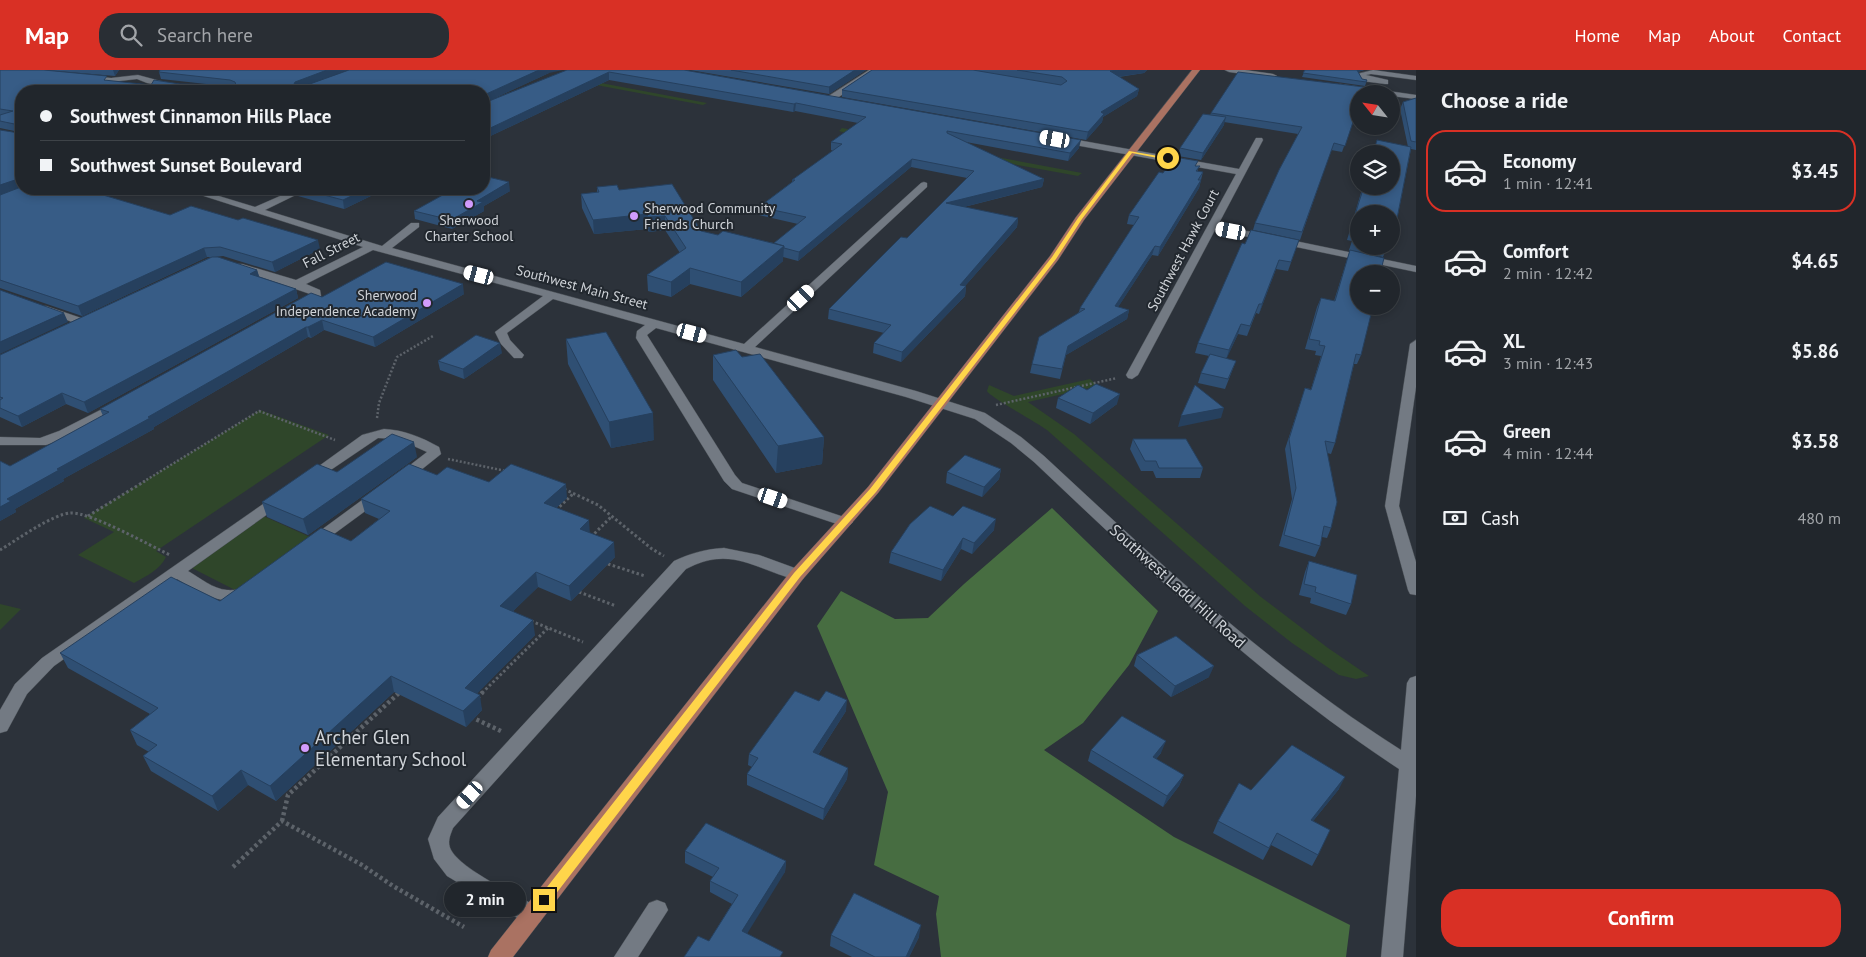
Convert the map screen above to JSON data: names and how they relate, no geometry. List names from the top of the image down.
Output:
{
  "streets": {
    "street": [
      "Fall Street",
      "Southwest Hawk Court",
      "Southwest Main Street",
      "Southwest Ladd Hill Road"
    ]
  },
  "crossings": [
    ["Fall Street", "Southwest Main Street"],
    ["Southwest Main Street", "Southwest Ladd Hill Road"]
  ],
  "places": [
    "Sherwood Charter School",
    "Sherwood Community Friends Church",
    "Sherwood Independence Academy",
    "Archer Glen Elementary School"
  ],
  "north": "top left",
  "page": {
    "header": "Map",
    "search": "Search here",
    "nav": [
      "Home",
      "Map",
      "About",
      "Contact"
    ],
    "heading": "Choose a ride",
    "map_buttons": ["+", "−"],
    "banner": ["Southwest Cinnamon Hills Place", "Southwest Sunset Boulevard"],
    "list": [
      {
        "name": "Economy",
        "note": "1 min · 12:41",
        "value": "$3.45"
      },
      {
        "name": "Comfort",
        "note": "2 min · 12:42",
        "value": "$4.65"
      },
      {
        "name": "XL",
        "note": "3 min · 12:43",
        "value": "$5.86"
      },
      {
        "name": "Green",
        "note": "4 min · 12:44",
        "value": "$3.58"
      }
    ],
    "pay": ["Cash", "480 m"],
    "buttons": "Confirm",
    "bubble": "2 min"
  }
}
